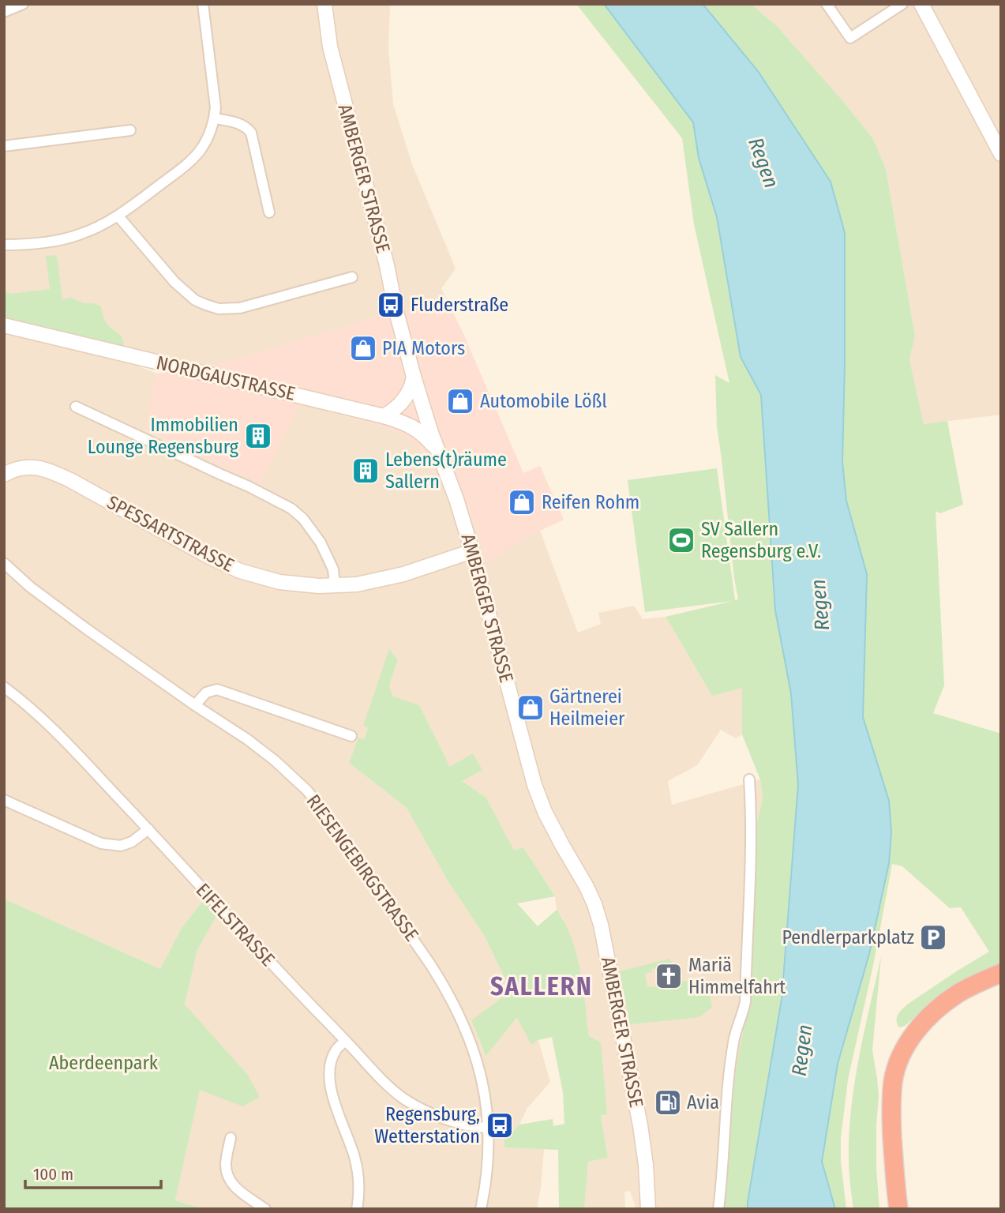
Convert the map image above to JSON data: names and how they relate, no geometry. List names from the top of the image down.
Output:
{
  "streets": {
    "main road": ["AMBERGER STRASSE", "NORDGAUSTRASSE", "SPESSARTSTRASSE"],
    "street": ["RIESENGEBIRGSTRASSE", "EIFELSTRASSE"]
  },
  "crossings": [
    ["AMBERGER STRASSE", "NORDGAUSTRASSE"],
    ["AMBERGER STRASSE", "SPESSARTSTRASSE"],
    ["RIESENGEBIRGSTRASSE", "EIFELSTRASSE"]
  ],
  "districts": ["SALLERN"],
  "water": ["Regen"],
  "parks": ["Aberdeenpark"],
  "places": {
    "bus stop": ["Fluderstraße", "Regensburg, Wetterstation"],
    "shop": [
      "PIA Motors",
      "Automobile Lößl",
      "Reifen Rohm",
      "Gärtnerei Heilmeier"
    ],
    "building": ["Immobilien Lounge Regensburg", "Lebens(t)räume Sallern"],
    "sports": ["SV Sallern Regensburg e.V."],
    "parking": ["Pendlerparkplatz"],
    "church": ["Mariä Himmelfahrt"],
    "fuel station": ["Avia"]
  },
  "scale_bar": "100 m"
}
